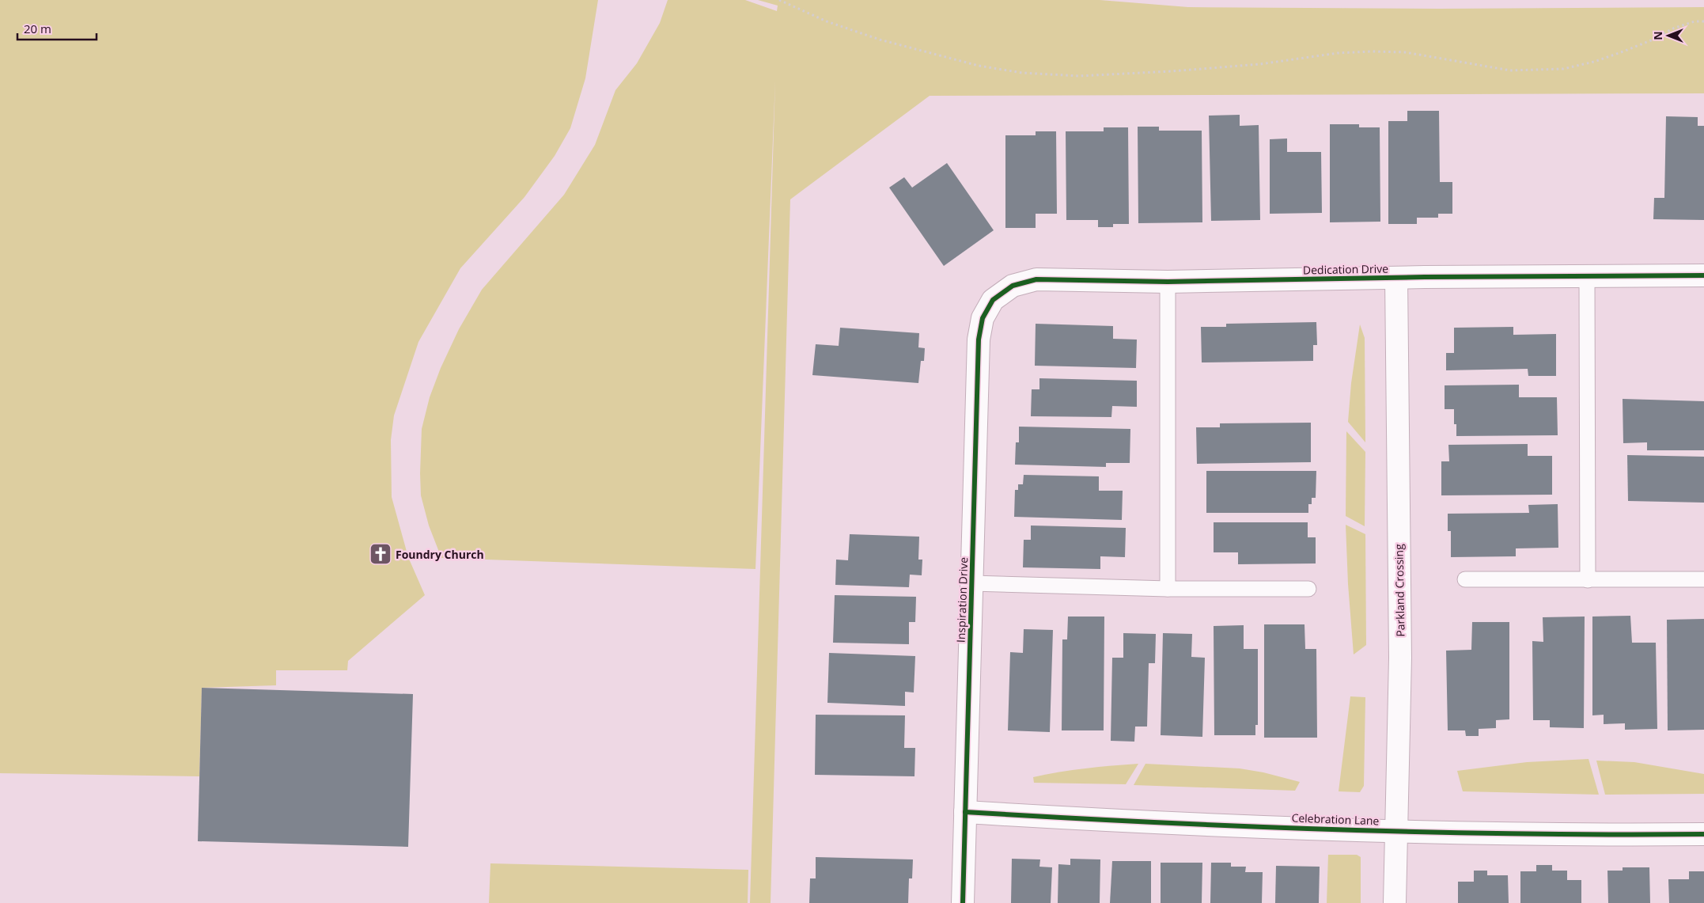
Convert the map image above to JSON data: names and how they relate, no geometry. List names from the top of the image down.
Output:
{
  "streets": {
    "street": [
      "Dedication Drive",
      "Parkland Crossing",
      "Inspiration Drive",
      "Celebration Lane"
    ]
  },
  "crossings": [
    ["Dedication Drive", "Parkland Crossing"],
    ["Dedication Drive", "Inspiration Drive"],
    ["Parkland Crossing", "Celebration Lane"],
    ["Inspiration Drive", "Celebration Lane"]
  ],
  "places": {
    "church": ["Foundry Church"]
  },
  "scale_bar": "20 m",
  "north": "left"
}
